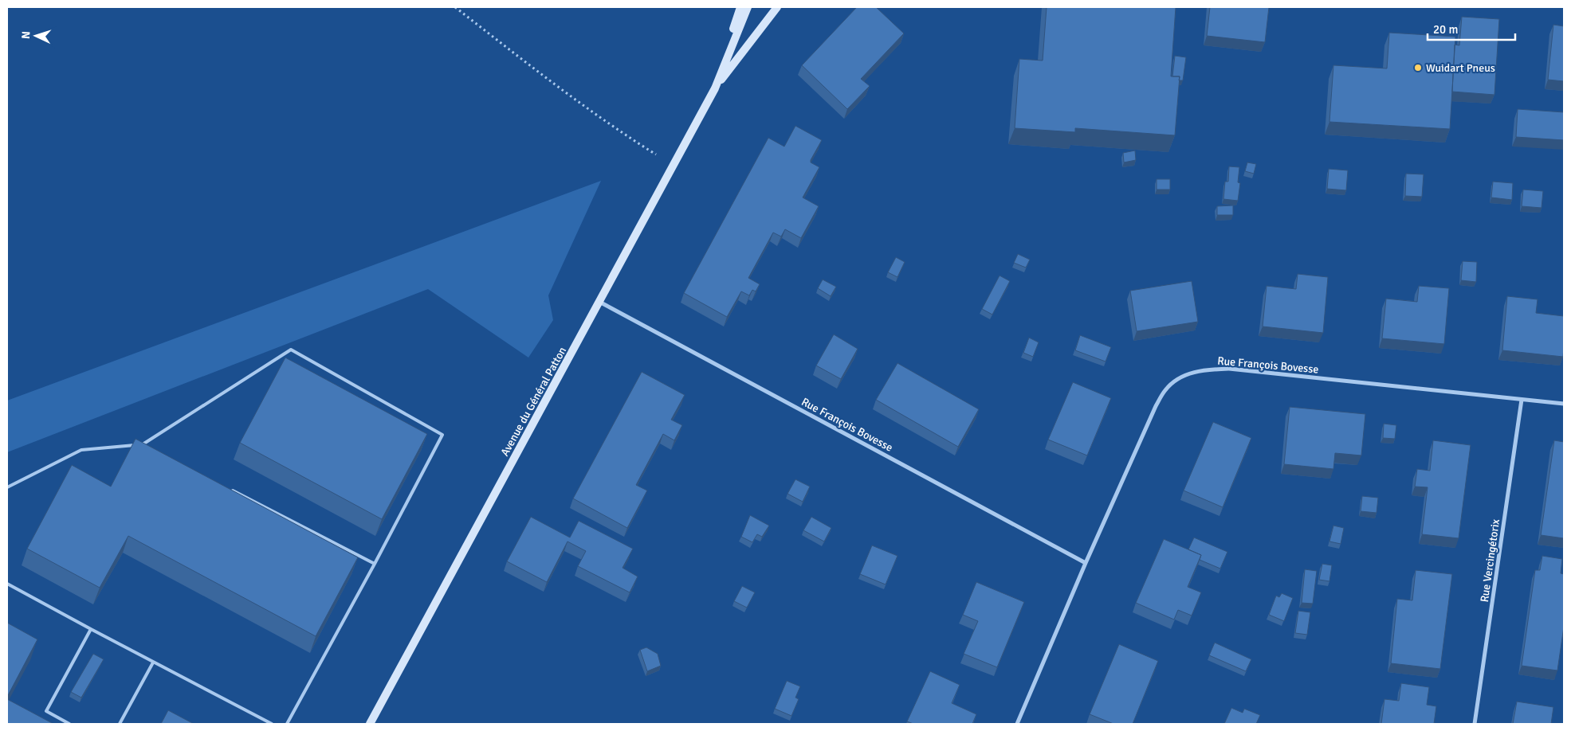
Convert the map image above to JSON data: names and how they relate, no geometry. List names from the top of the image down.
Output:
{
  "streets": {
    "main road": ["Avenue du Général Patton"],
    "street": ["Rue François Bovesse", "Rue Vercingétorix"]
  },
  "crossings": [
    ["Rue François Bovesse", "Avenue du Général Patton"],
    ["Rue François Bovesse", "Rue Vercingétorix"]
  ],
  "places": ["Wuidart Pneus"],
  "scale_bar": "20 m",
  "north": "left"
}
